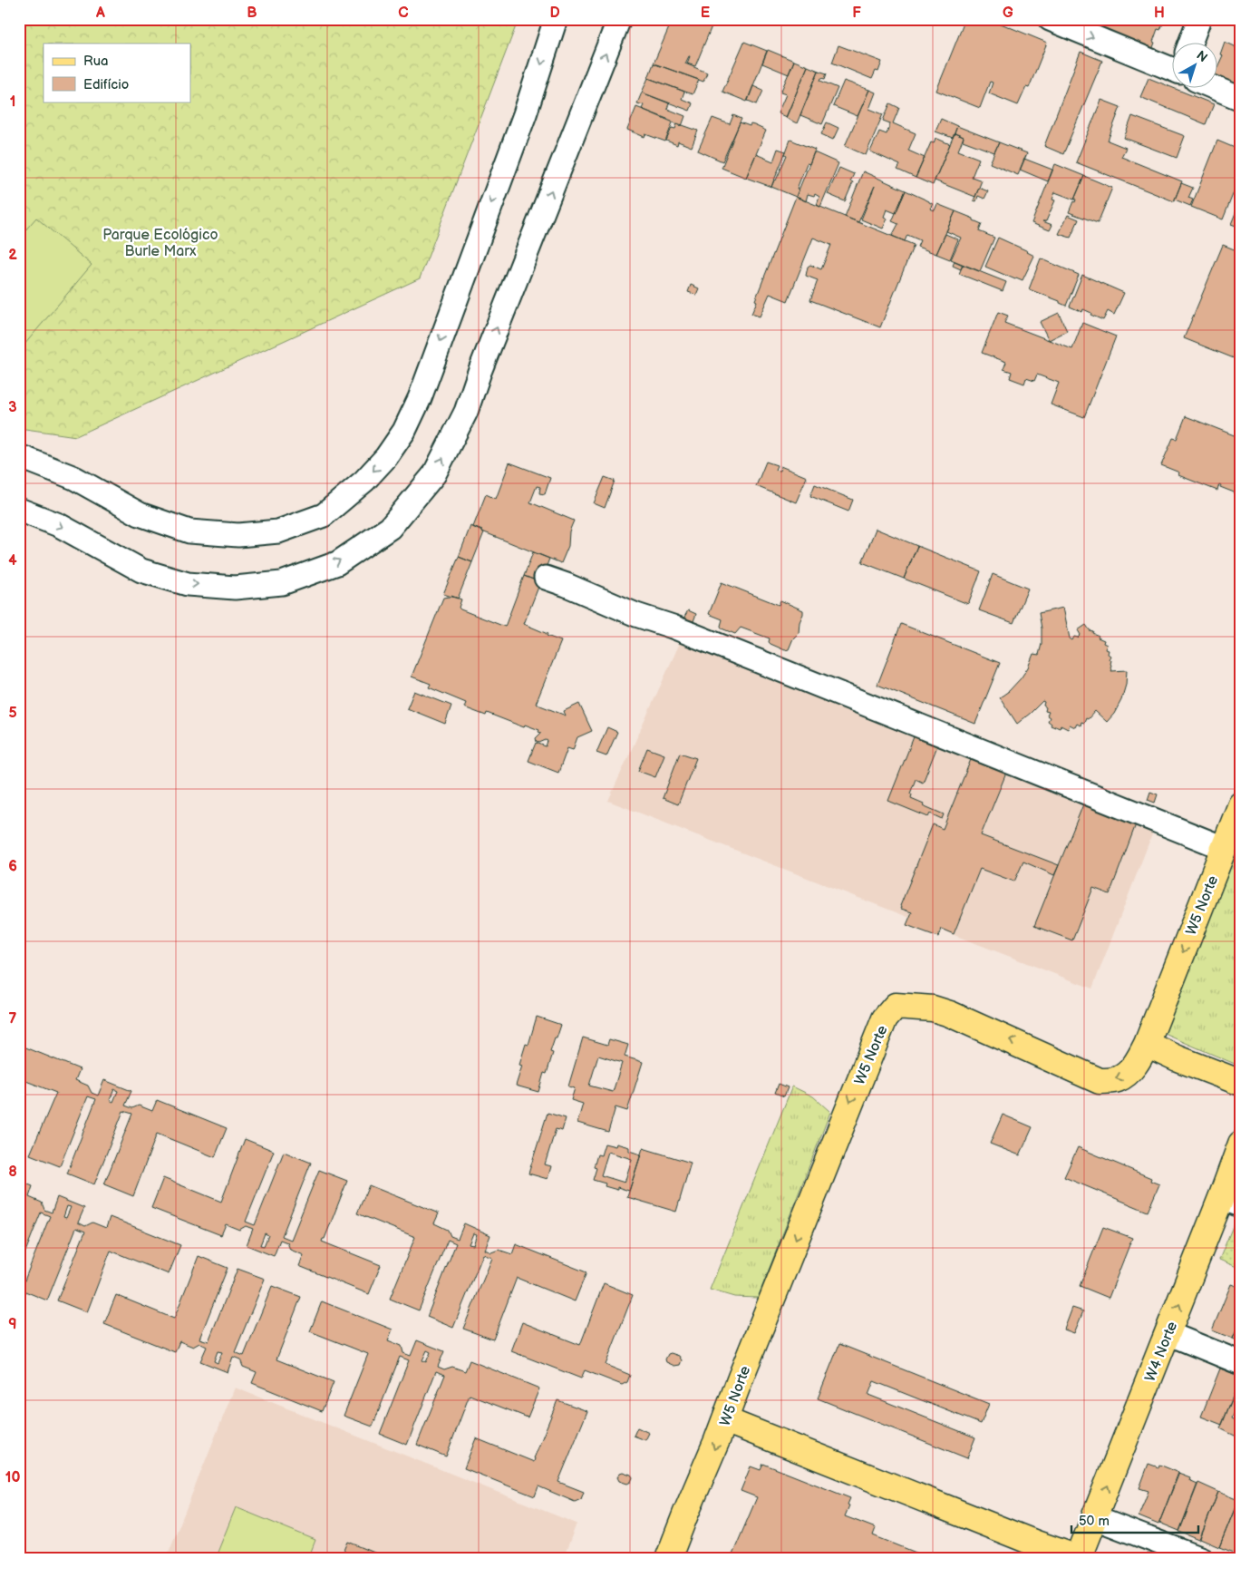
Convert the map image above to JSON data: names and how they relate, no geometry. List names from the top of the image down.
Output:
{
  "streets": {
    "main road": ["W5 Norte", "W4 Norte"]
  },
  "one_way": ["W5 Norte", "W4 Norte"],
  "parks": ["Parque Ecológico Burle Marx"],
  "legend": ["Rua", "Edifício"],
  "scale_bar": "50 m",
  "north": "top right",
  "grid": {
    "columns": [
      "A",
      "B",
      "C",
      "D",
      "E",
      "F",
      "G",
      "H"
    ],
    "rows": [
      "1",
      "2",
      "3",
      "4",
      "5",
      "6",
      "7",
      "8",
      "9",
      "10"
    ]
  }
}
